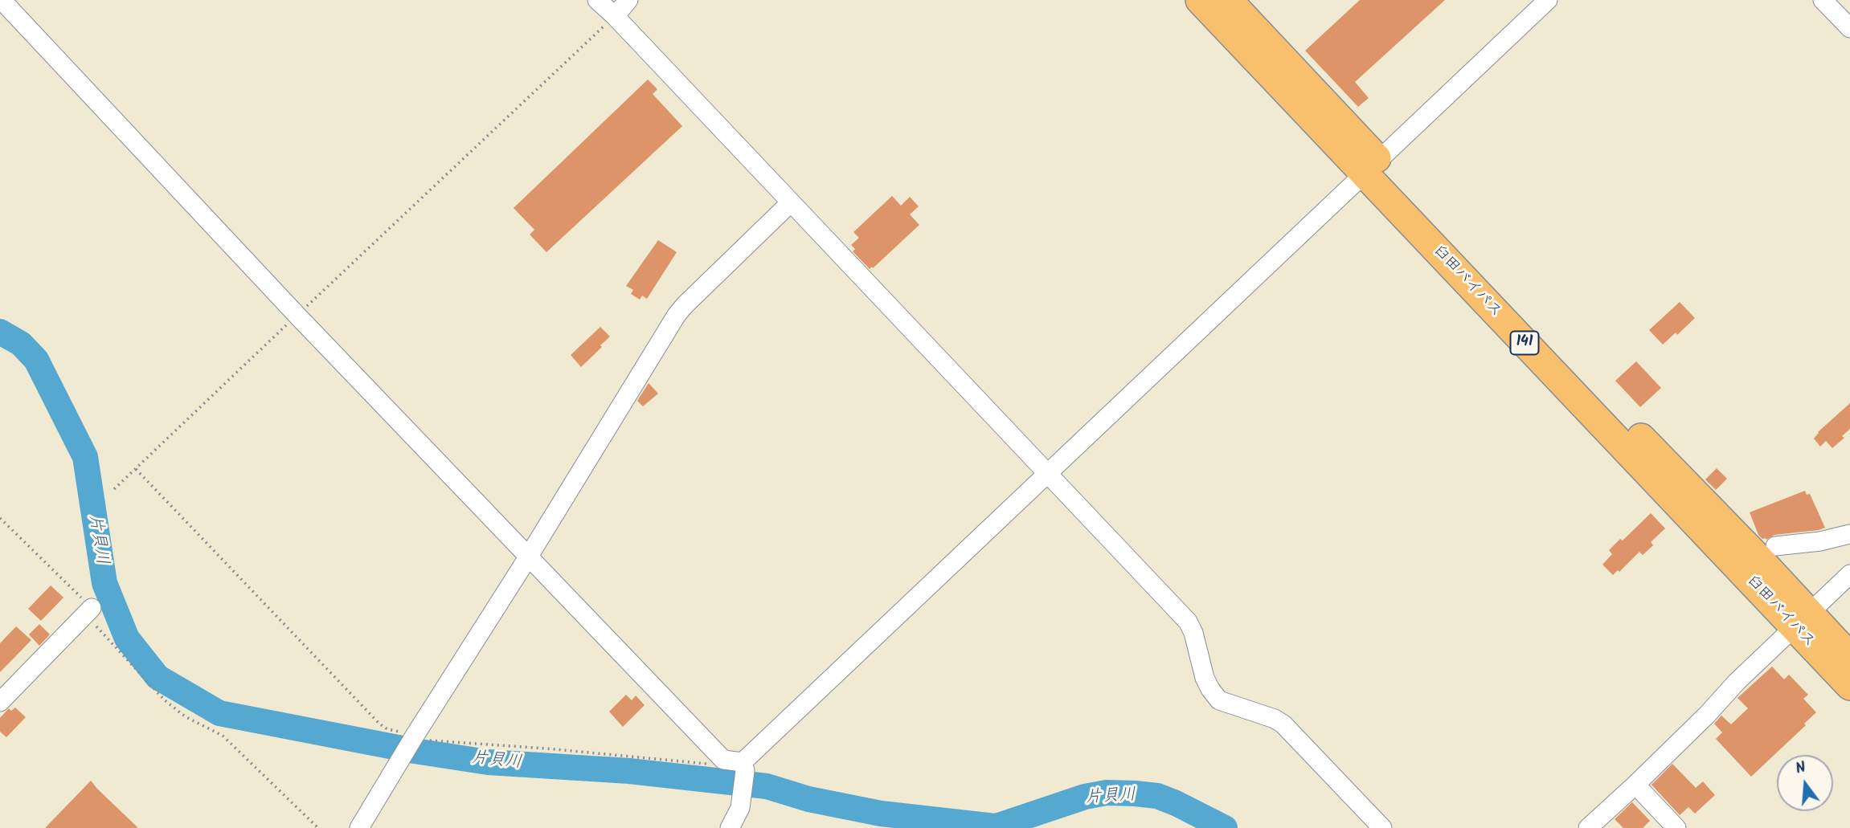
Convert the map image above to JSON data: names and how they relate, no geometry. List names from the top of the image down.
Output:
{
  "streets": {
    "highway": ["臼田バイパス", "141"]
  },
  "water": ["片貝川"],
  "north": "top"
}
